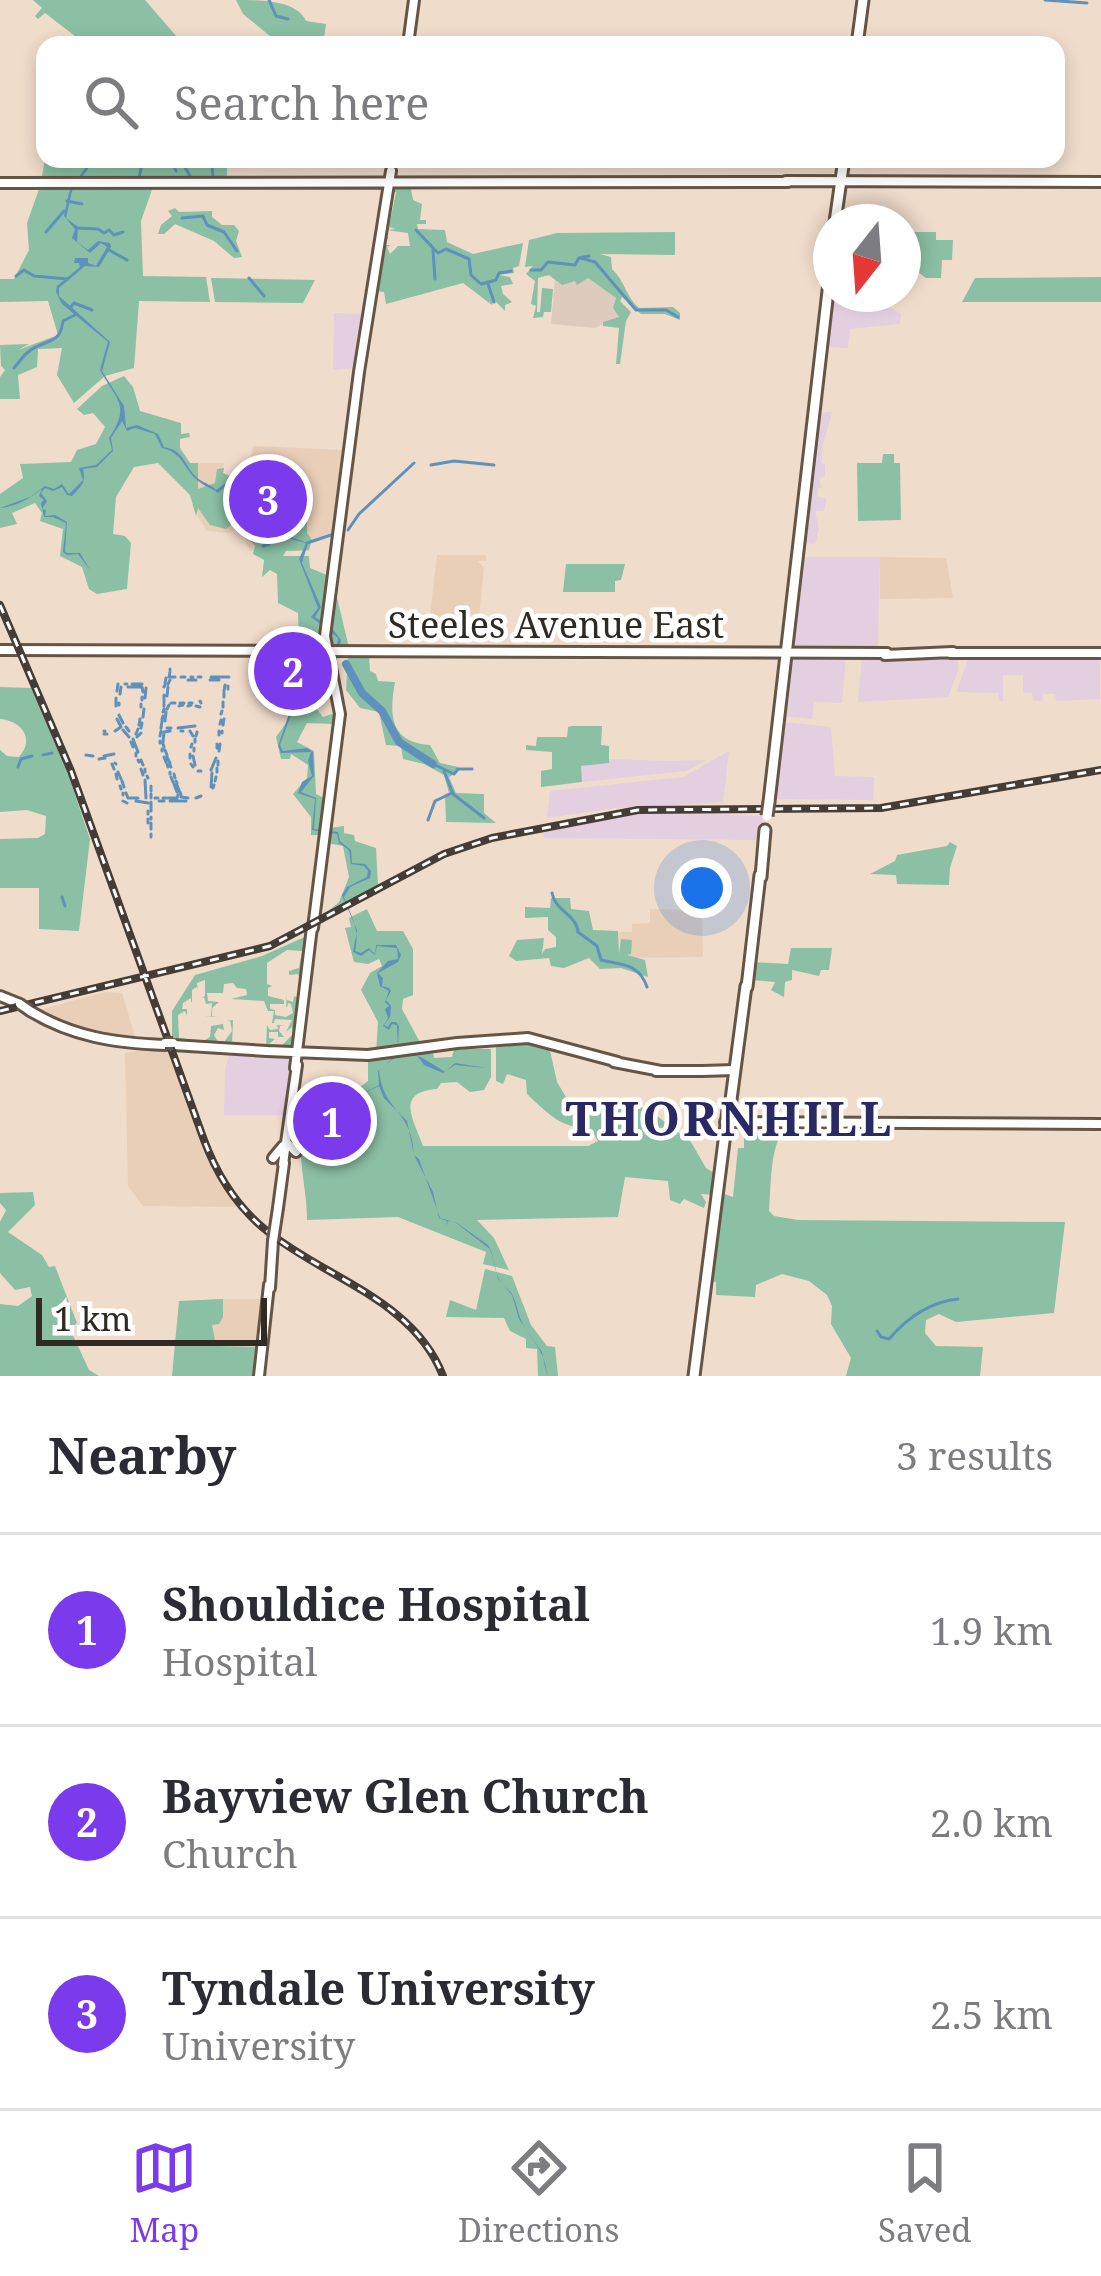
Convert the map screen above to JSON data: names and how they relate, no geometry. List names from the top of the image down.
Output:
{
  "streets": {
    "main road": ["Steeles Avenue East"]
  },
  "districts": ["THORNHILL"],
  "scale_bar": "1 km",
  "north": "bottom",
  "page": {
    "search": "Search here",
    "pins": ["3", "2", "1"],
    "scale": "1 km",
    "heading": ["Nearby", "3 results"],
    "list": [
      {
        "mark": "1",
        "name": "Shouldice Hospital",
        "note": "Hospital",
        "value": "1.9 km"
      },
      {
        "mark": "2",
        "name": "Bayview Glen Church",
        "note": "Church",
        "value": "2.0 km"
      },
      {
        "mark": "3",
        "name": "Tyndale University",
        "note": "University",
        "value": "2.5 km"
      }
    ],
    "nav": ["Map", "Directions", "Saved"]
  }
}
